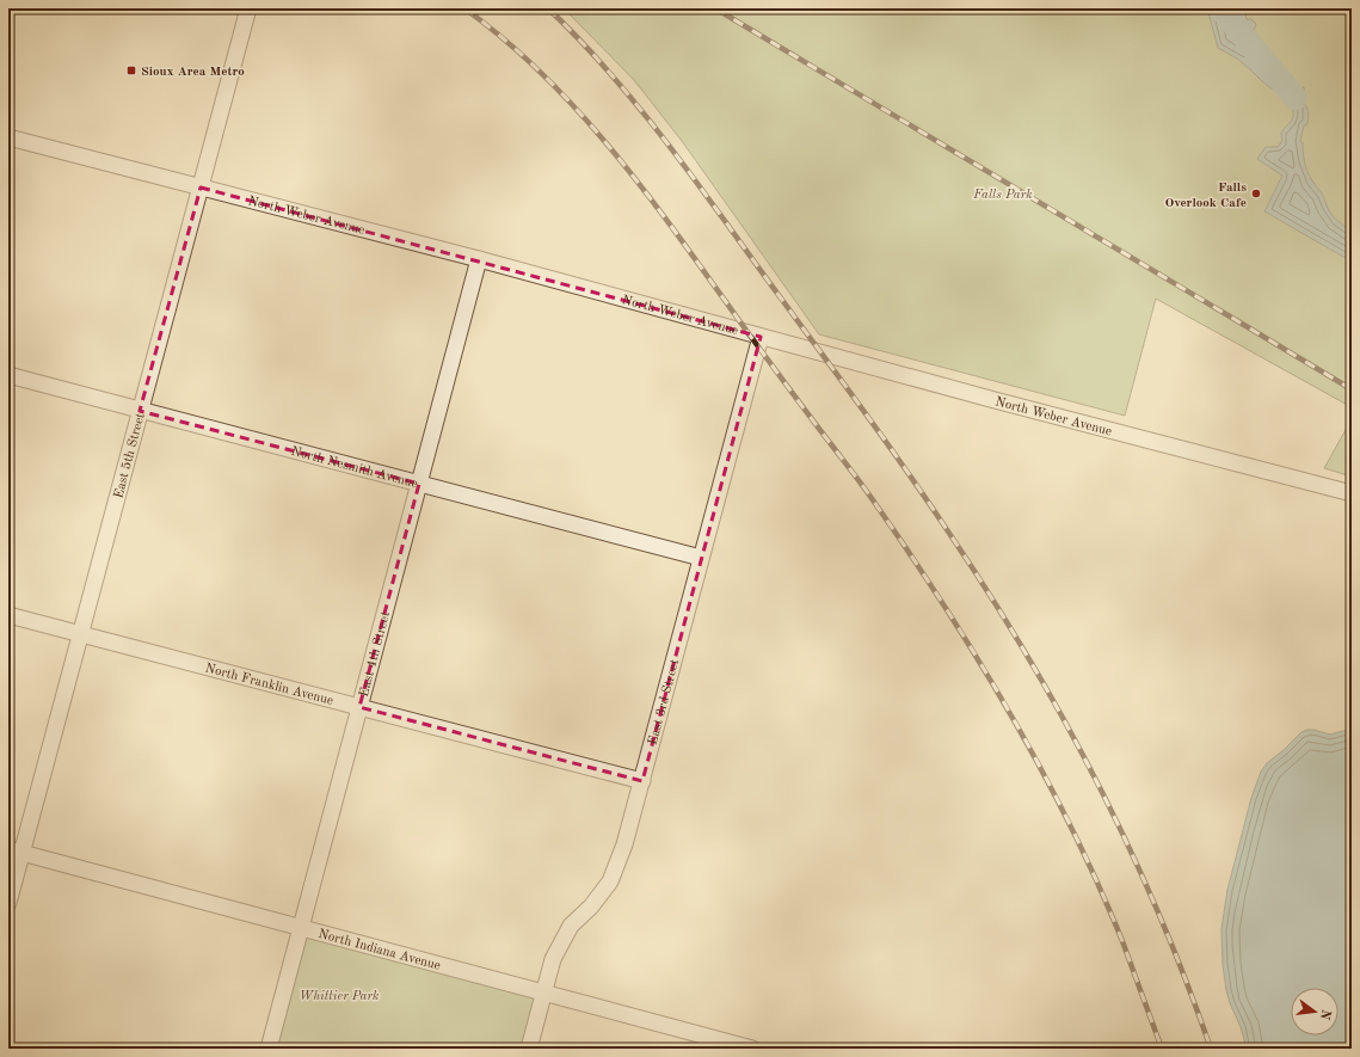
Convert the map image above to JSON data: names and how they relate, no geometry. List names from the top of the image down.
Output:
{
  "streets": {
    "street": [
      "North Weber Avenue",
      "East 5th Street",
      "North Nesmith Avenue",
      "East 4th Street",
      "North Franklin Avenue",
      "East 3rd Street",
      "North Indiana Avenue"
    ]
  },
  "crossings": [
    ["North Weber Avenue", "East 5th Street"],
    ["North Weber Avenue", "East 4th Street"],
    ["North Weber Avenue", "East 3rd Street"],
    ["East 5th Street", "North Nesmith Avenue"],
    ["East 5th Street", "North Franklin Avenue"],
    ["East 5th Street", "North Indiana Avenue"],
    ["North Nesmith Avenue", "East 4th Street"],
    ["North Nesmith Avenue", "East 3rd Street"],
    ["East 4th Street", "North Franklin Avenue"],
    ["East 4th Street", "North Indiana Avenue"],
    ["North Franklin Avenue", "East 3rd Street"],
    ["East 3rd Street", "North Indiana Avenue"]
  ],
  "parks": ["Falls Park", "Whittier Park"],
  "places": {
    "transit": ["Sioux Area Metro"],
    "other": ["Falls Overlook Cafe"]
  },
  "north": "right"
}
